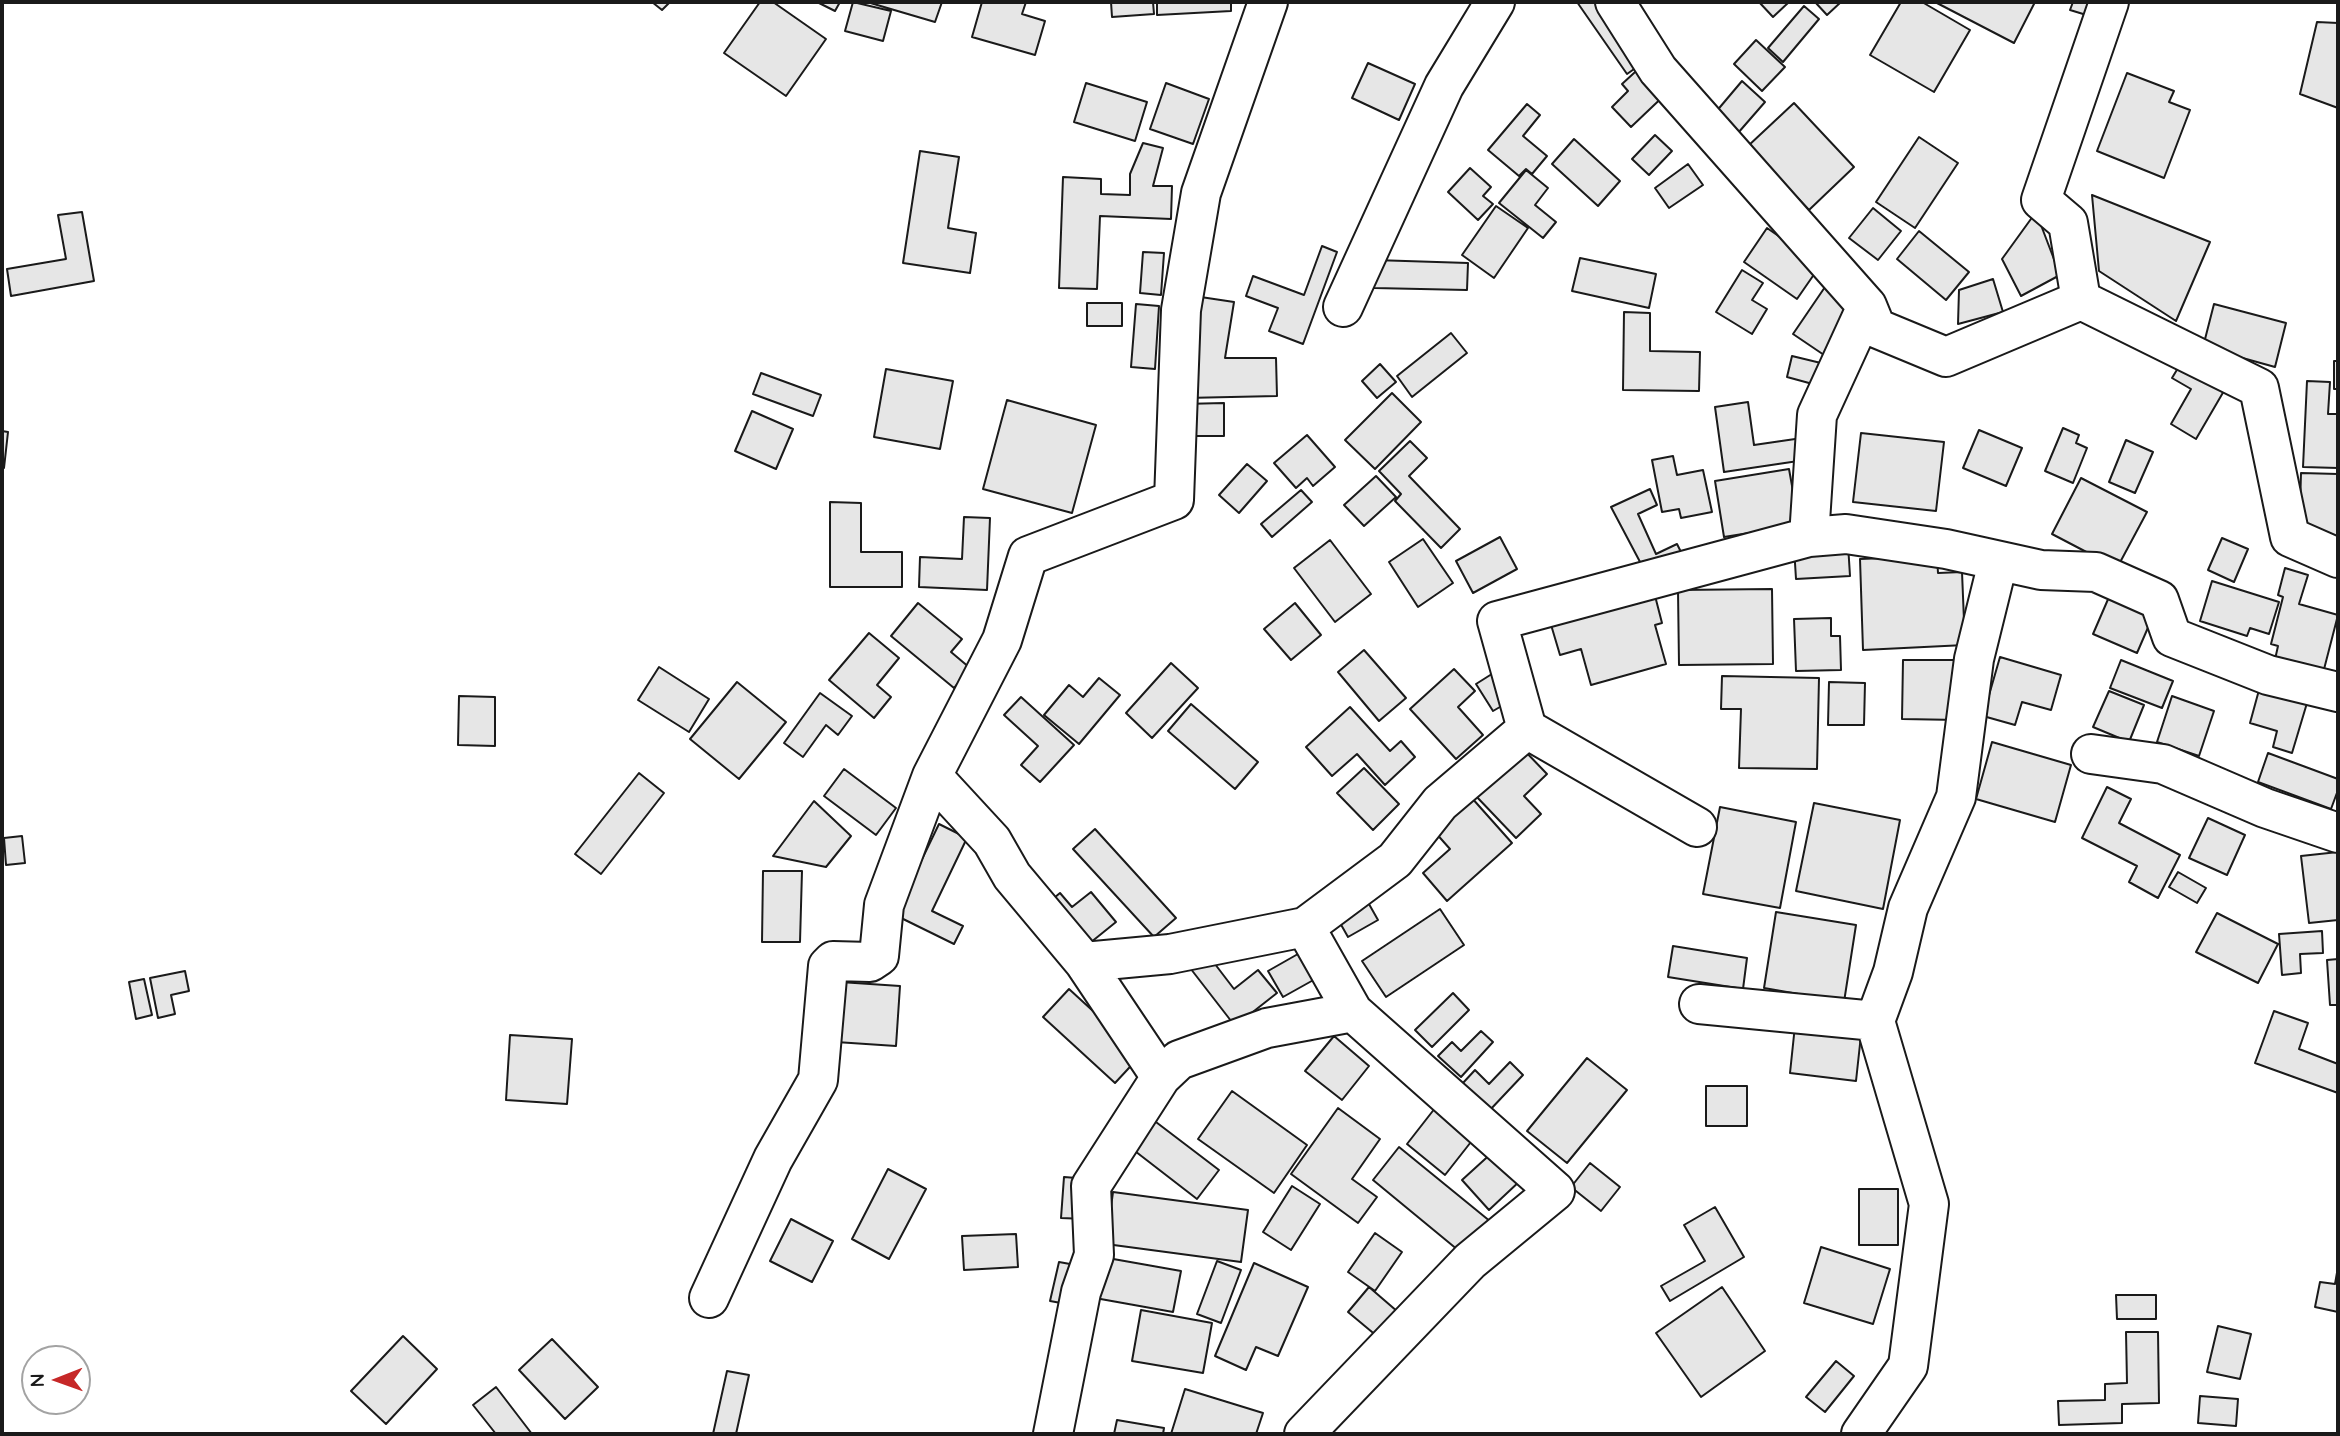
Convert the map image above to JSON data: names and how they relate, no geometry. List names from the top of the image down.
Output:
{
  "north": "left"
}
